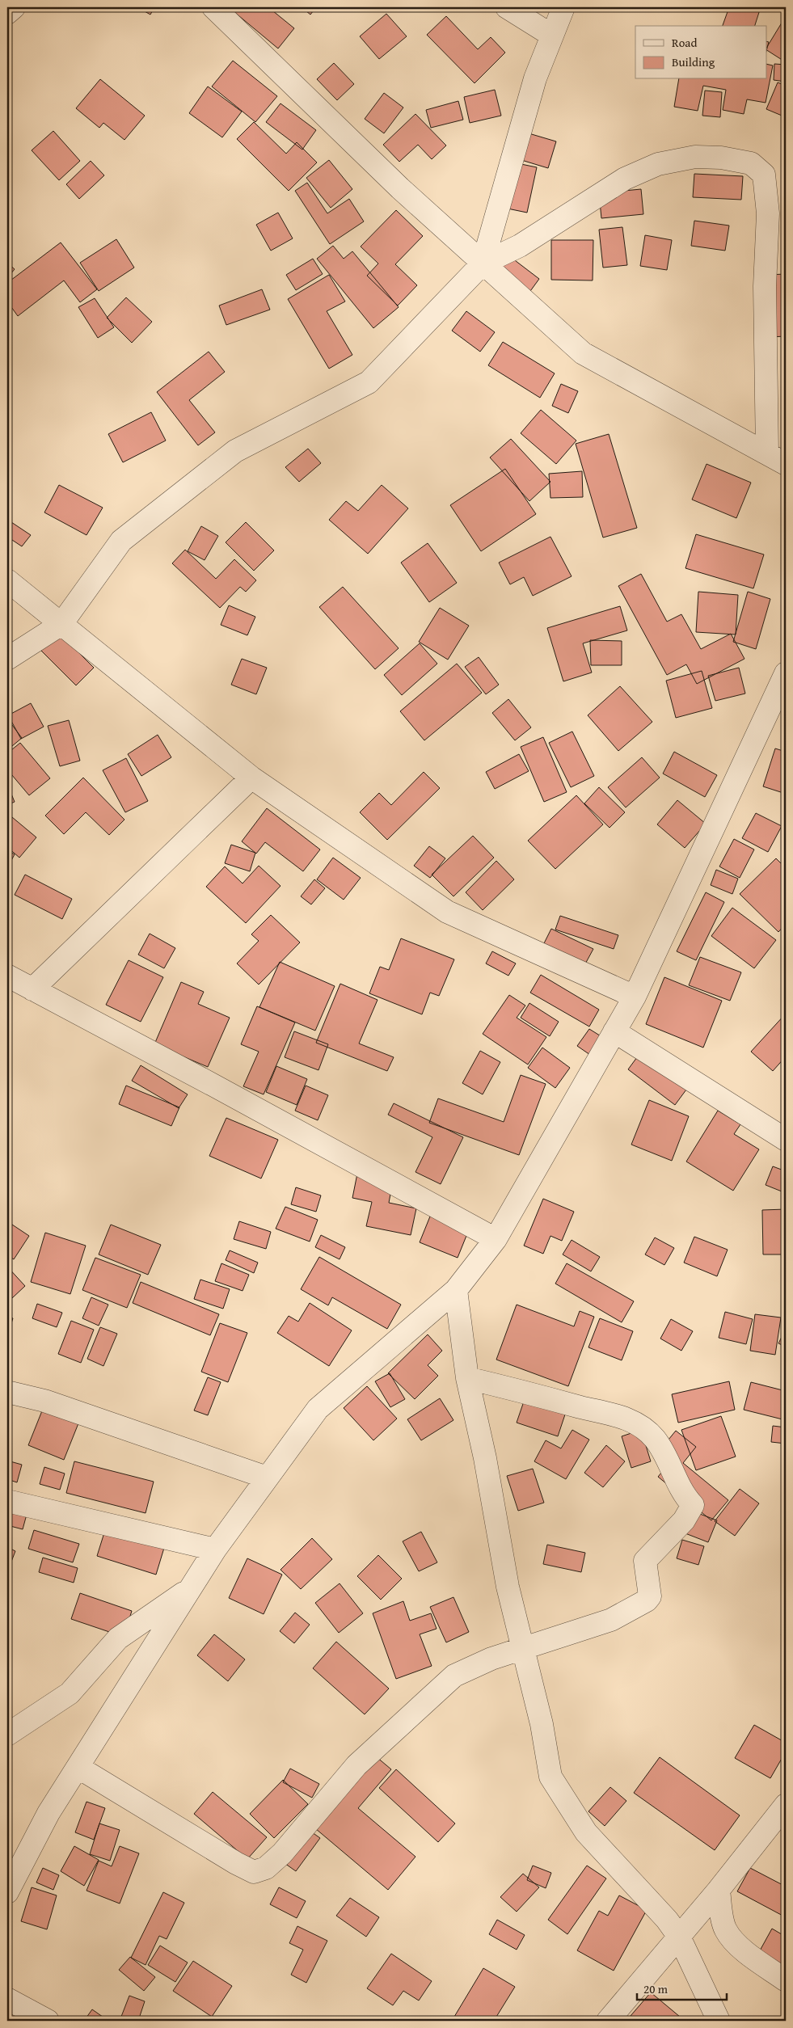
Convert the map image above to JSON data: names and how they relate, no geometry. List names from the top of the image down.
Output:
{
  "legend": ["Road", "Building"],
  "scale_bar": "20 m"
}
